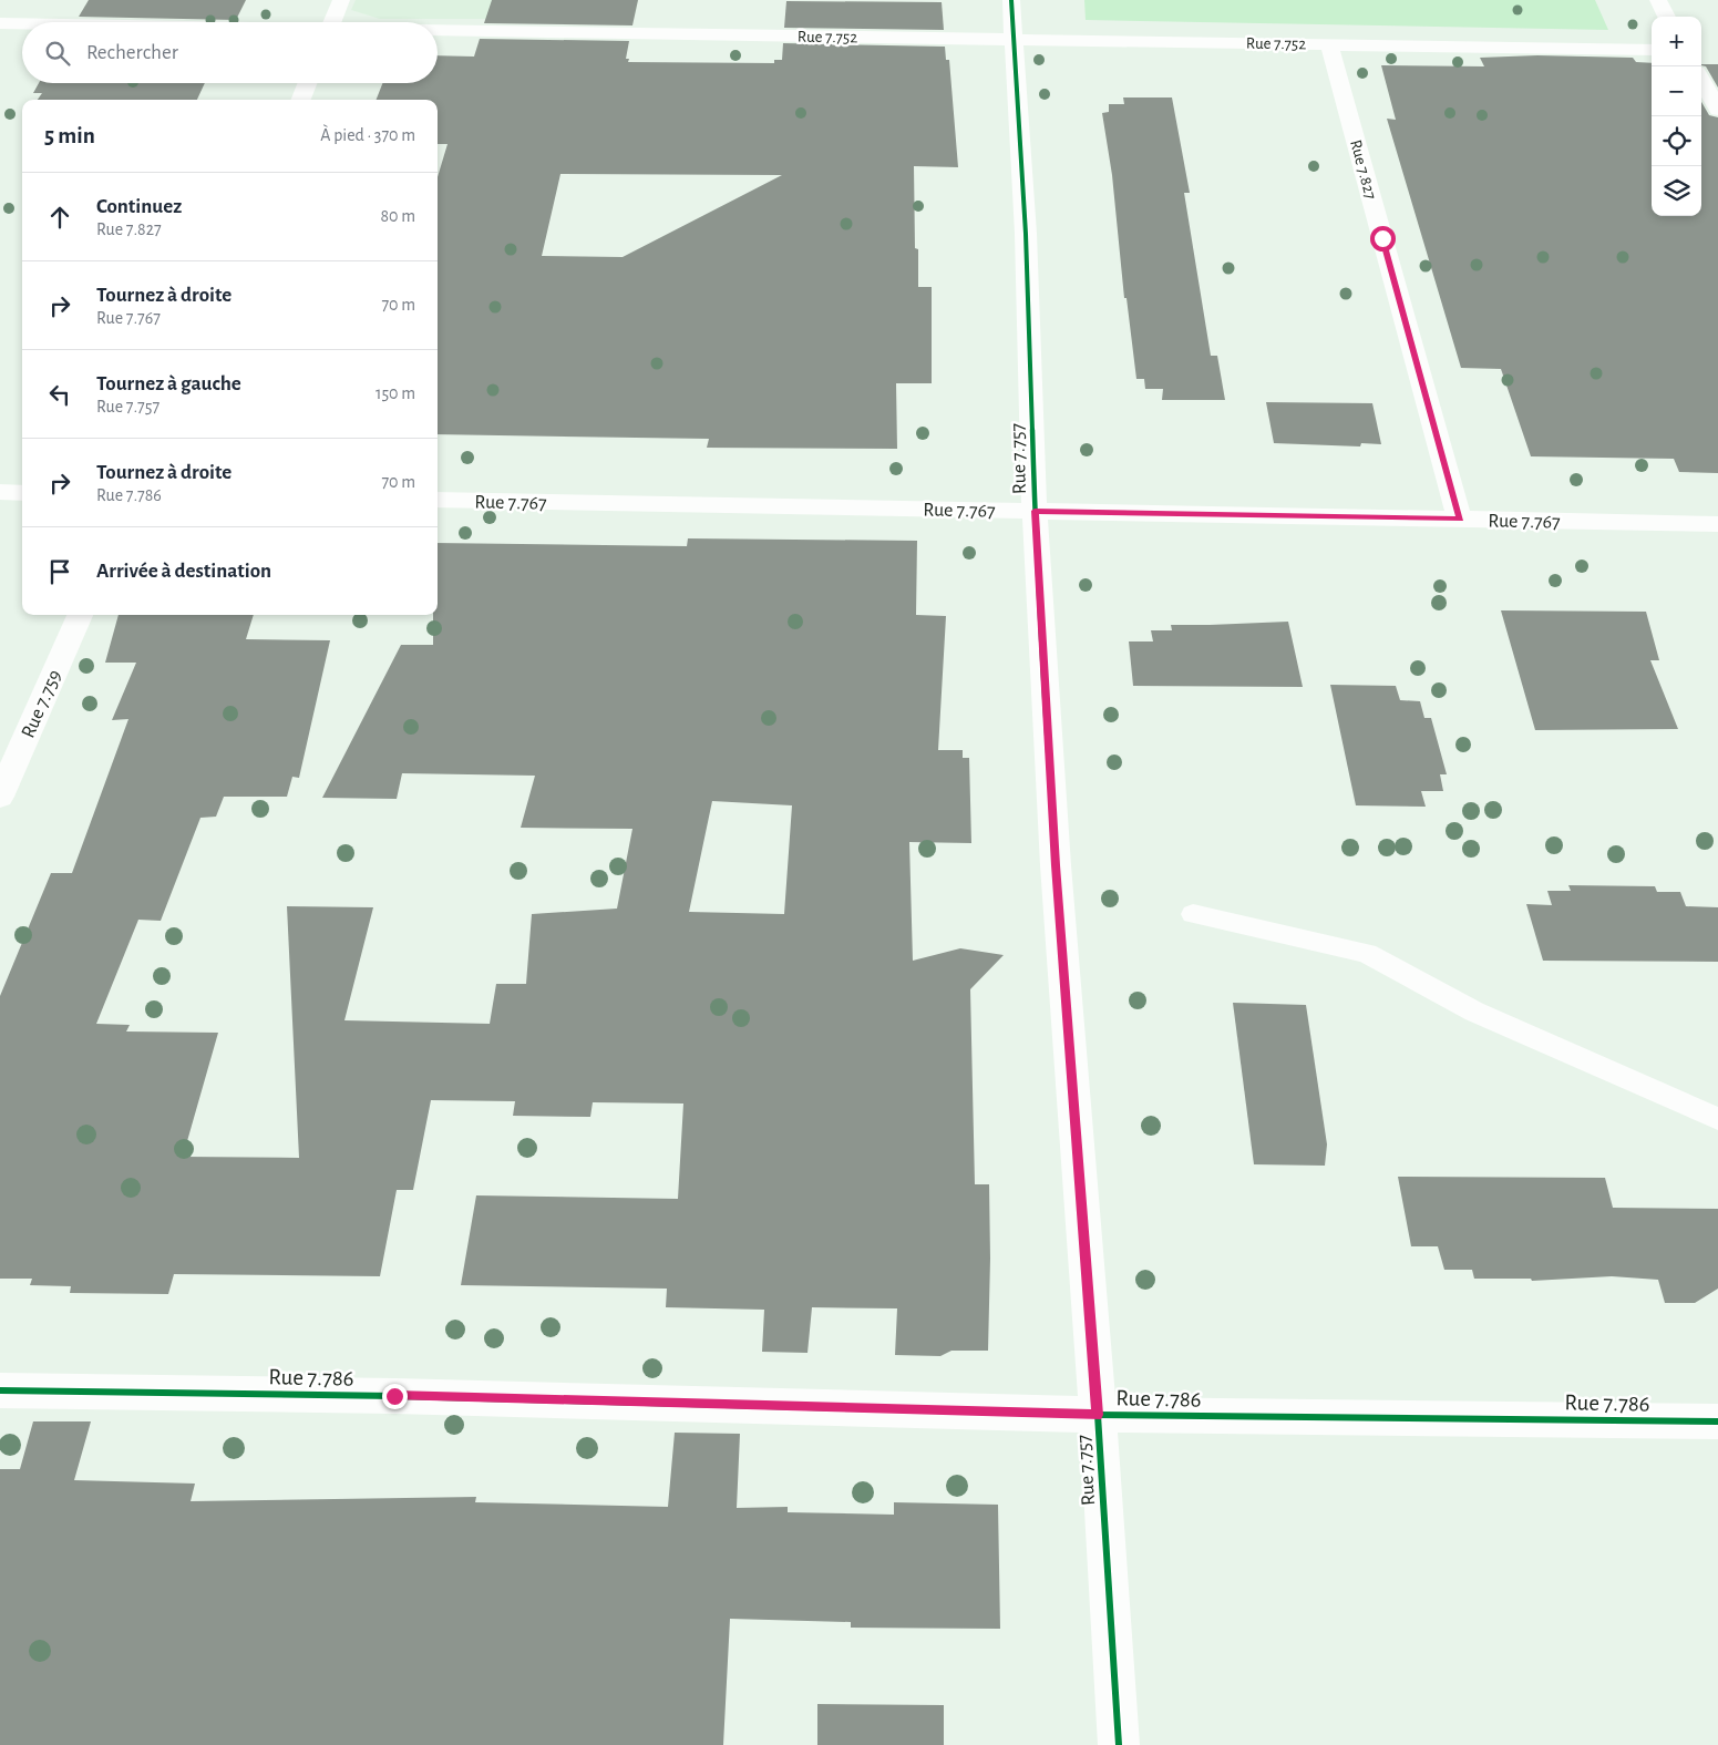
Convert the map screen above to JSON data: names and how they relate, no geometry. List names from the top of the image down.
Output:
{
  "streets": {
    "street": [
      "Rue 7.752",
      "Rue 7.827",
      "Rue 7.757",
      "Rue 7.767",
      "Rue 7.759",
      "Rue 7.786"
    ]
  },
  "crossings": [
    ["Rue 7.752", "Rue 7.827"],
    ["Rue 7.752", "Rue 7.757"],
    ["Rue 7.827", "Rue 7.767"],
    ["Rue 7.757", "Rue 7.767"],
    ["Rue 7.757", "Rue 7.786"]
  ],
  "page": {
    "map_buttons": ["+", "−"],
    "search": "Rechercher",
    "heading": ["5 min", "À pied · 370 m"],
    "list": [
      ["Continuez", "Rue 7.827", "80 m"],
      ["Tournez à droite", "Rue 7.767", "70 m"],
      ["Tournez à gauche", "Rue 7.757", "150 m"],
      ["Tournez à droite", "Rue 7.786", "70 m"],
      "Arrivée à destination"
    ]
  }
}
